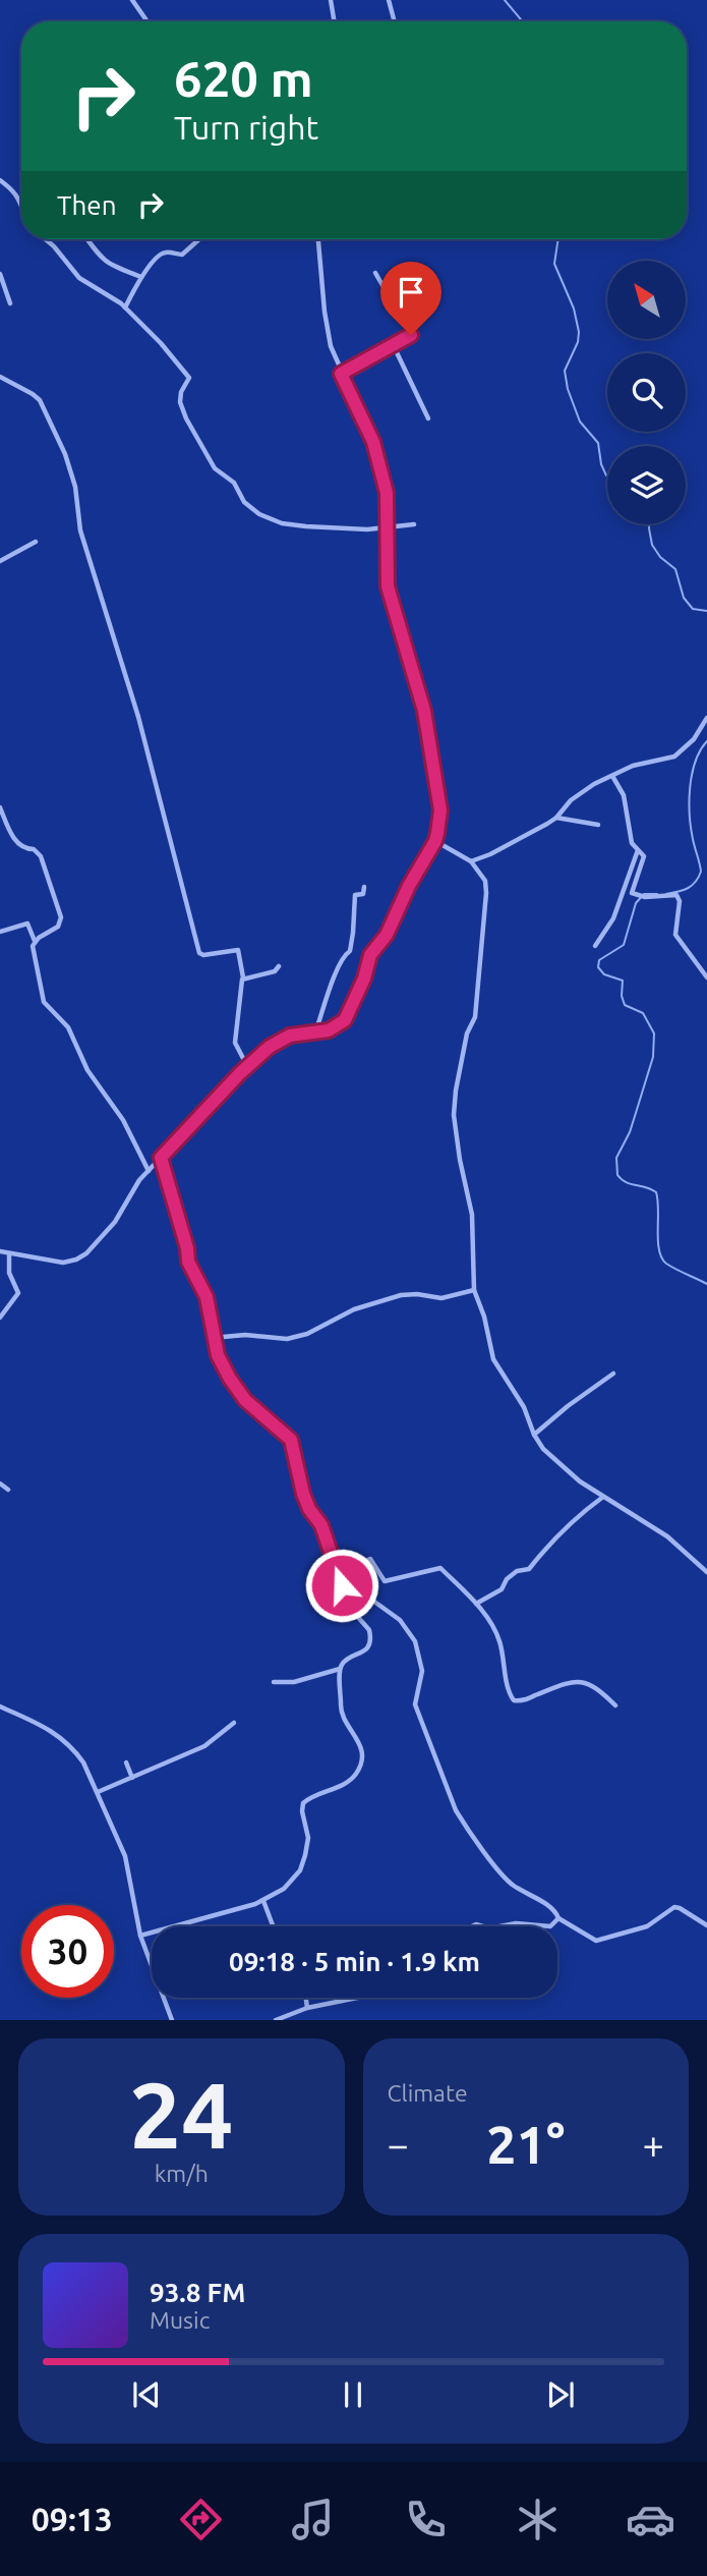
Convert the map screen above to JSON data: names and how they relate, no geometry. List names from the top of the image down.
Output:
{
  "north": "top left",
  "page": {
    "turn": ["620 m", "Turn right"],
    "then": "Then",
    "limit": "30",
    "trip": "09:18 · 5 min · 1.9 km",
    "tile": [
      ["24", "km/h"],
      "Climate"
    ],
    "heat": ["−", "21°", "+"],
    "song": ["93.8 FM", "Music"],
    "tabs": "09:13"
  }
}
